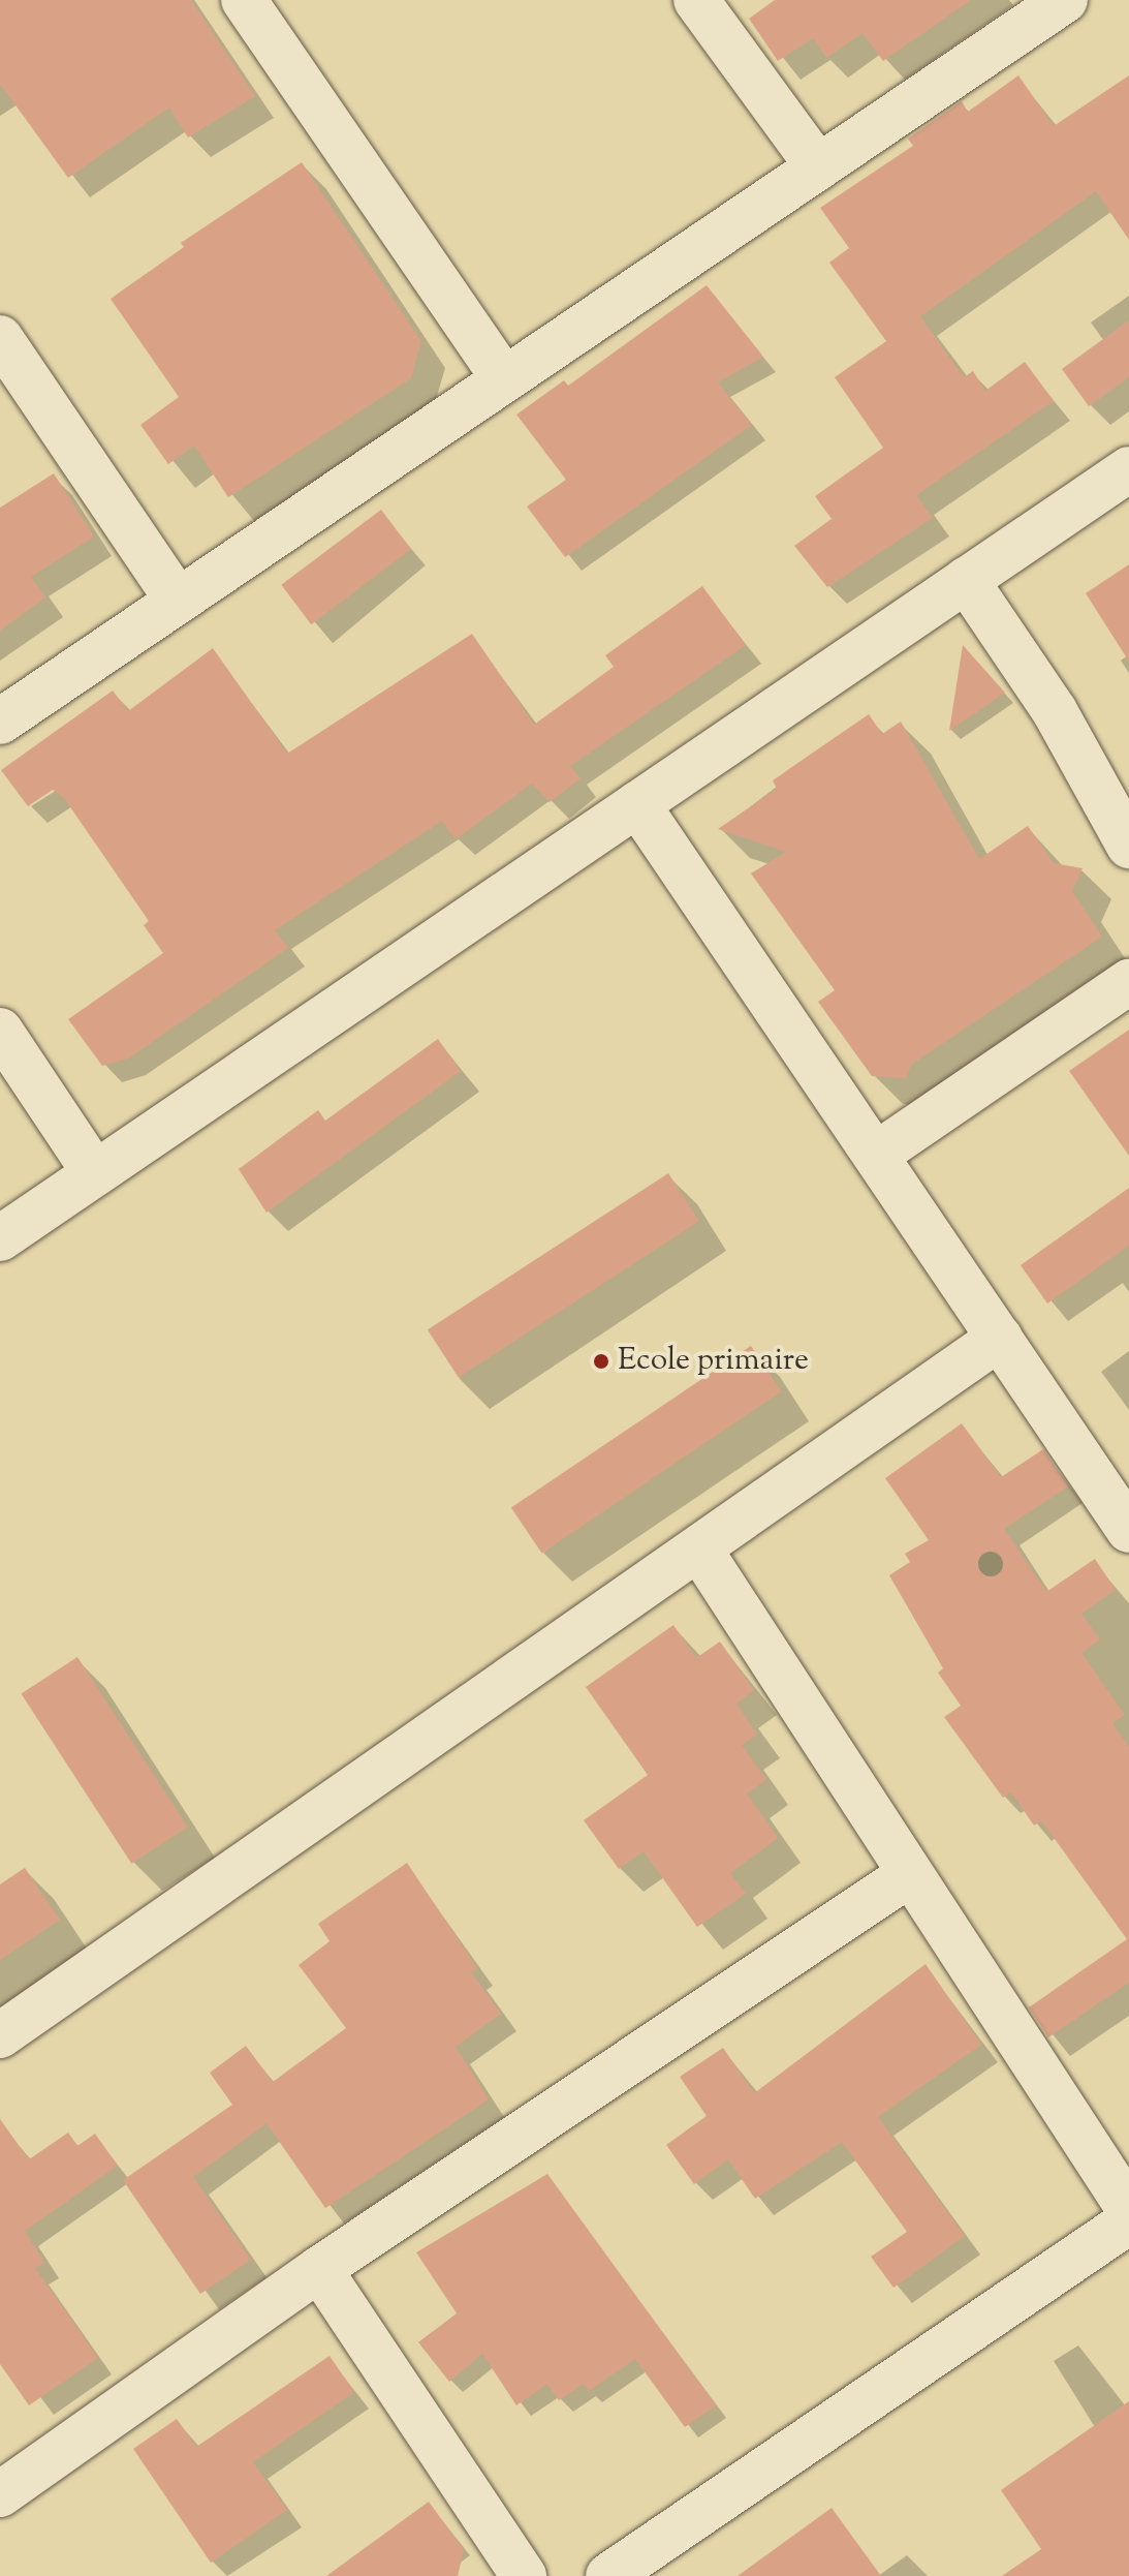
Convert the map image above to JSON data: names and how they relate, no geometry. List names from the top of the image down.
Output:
{
  "places": ["Ecole primaire"]
}
